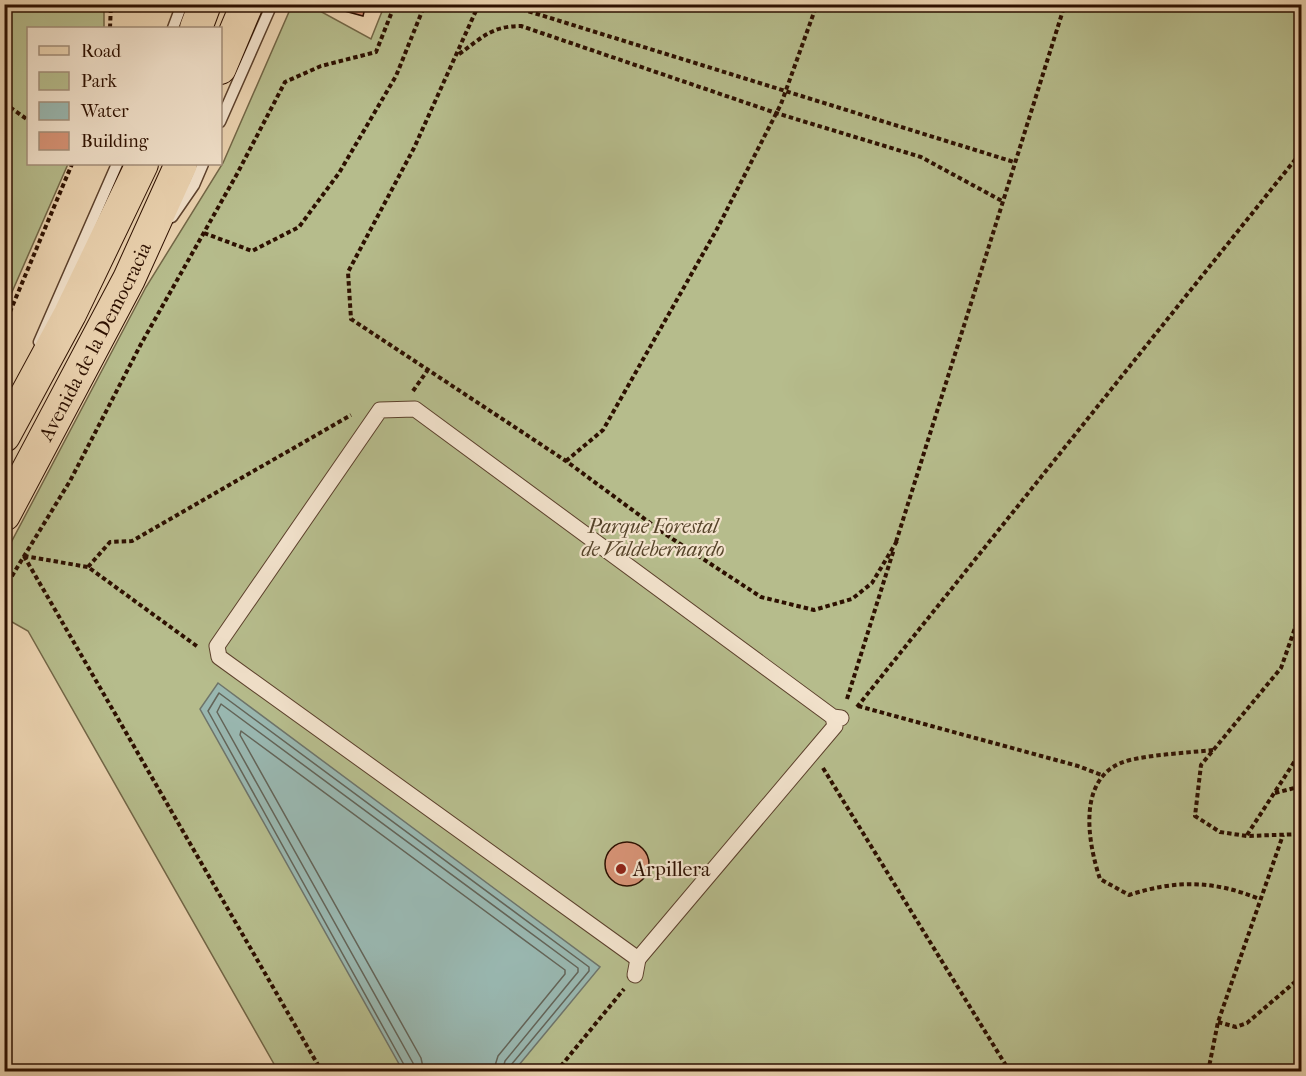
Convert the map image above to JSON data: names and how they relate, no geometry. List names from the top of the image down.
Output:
{
  "streets": {
    "main road": ["Avenida de la Democracia"]
  },
  "parks": ["Parque Forestal de Valdebernardo"],
  "places": ["Arpillera"],
  "legend": [
    "Road",
    "Park",
    "Water",
    "Building"
  ]
}
